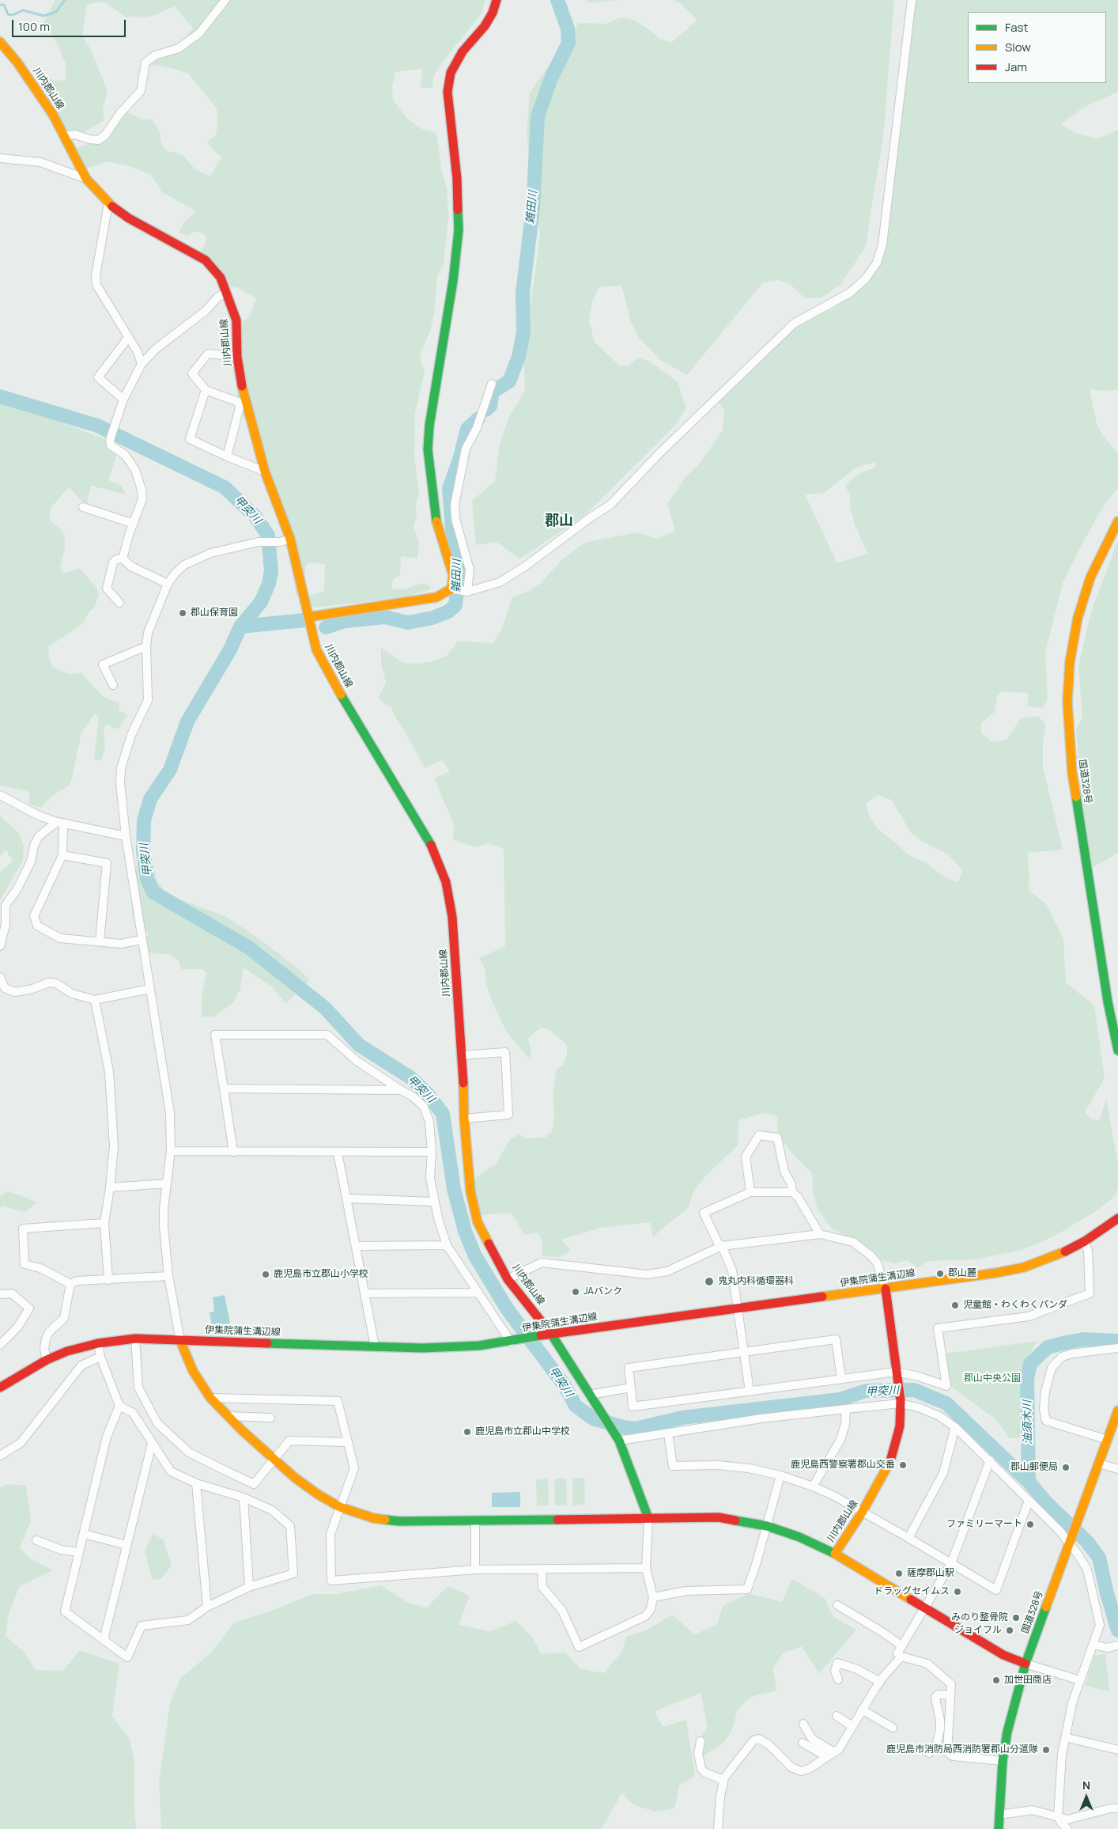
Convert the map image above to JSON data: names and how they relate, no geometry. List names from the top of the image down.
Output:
{
  "streets": {
    "main road": ["川内郡山線", "国道328号", "伊集院蒲生溝辺線"]
  },
  "crossings": [
    ["川内郡山線", "国道328号"],
    ["川内郡山線", "伊集院蒲生溝辺線"]
  ],
  "districts": ["郡山"],
  "water": ["雑田川", "甲突川", "油須木川"],
  "parks": ["郡山中央公園"],
  "places": [
    "郡山保育園",
    "郡山麓",
    "鹿児島市立郡山小学校",
    "鬼丸内科循環器科",
    "JAバンク",
    "児童館・わくわくパンダ",
    "鹿児島市立郡山中学校",
    "鹿児島西警察署郡山交番",
    "郡山郵便局",
    "ファミリーマート",
    "薩摩郡山駅",
    "ドラッグセイムス",
    "みのり整骨院",
    "ジョイフル",
    "加世田商店",
    "鹿児島市消防局西消防署郡山分遣隊"
  ],
  "legend": ["Fast", "Slow", "Jam"],
  "scale_bar": "100 m",
  "north": "top"
}
